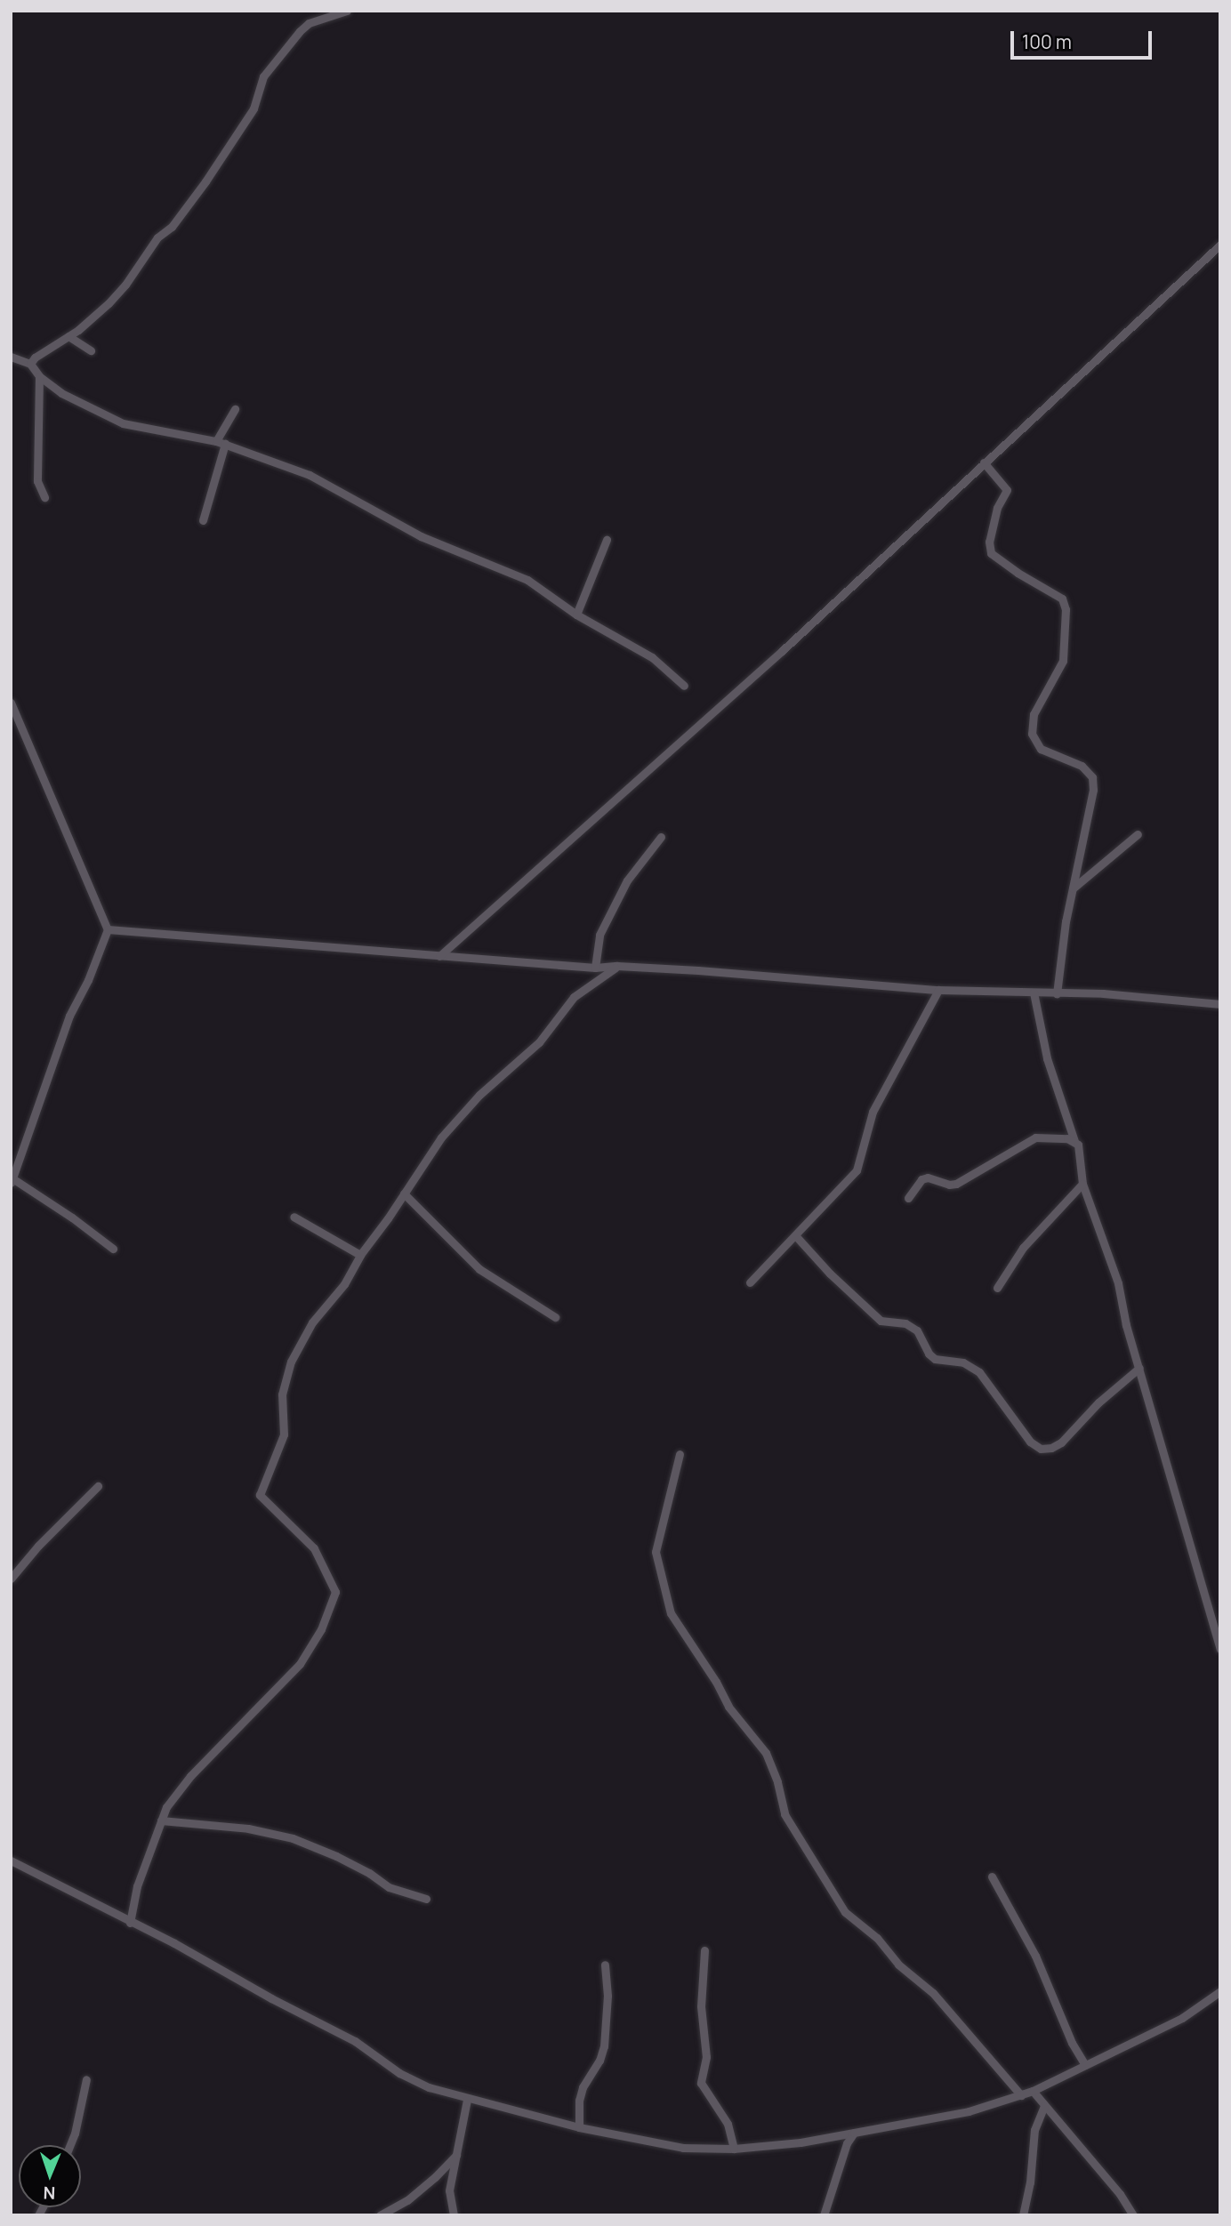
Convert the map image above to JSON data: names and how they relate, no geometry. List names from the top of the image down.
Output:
{
  "scale_bar": "100 m",
  "north": "bottom"
}
